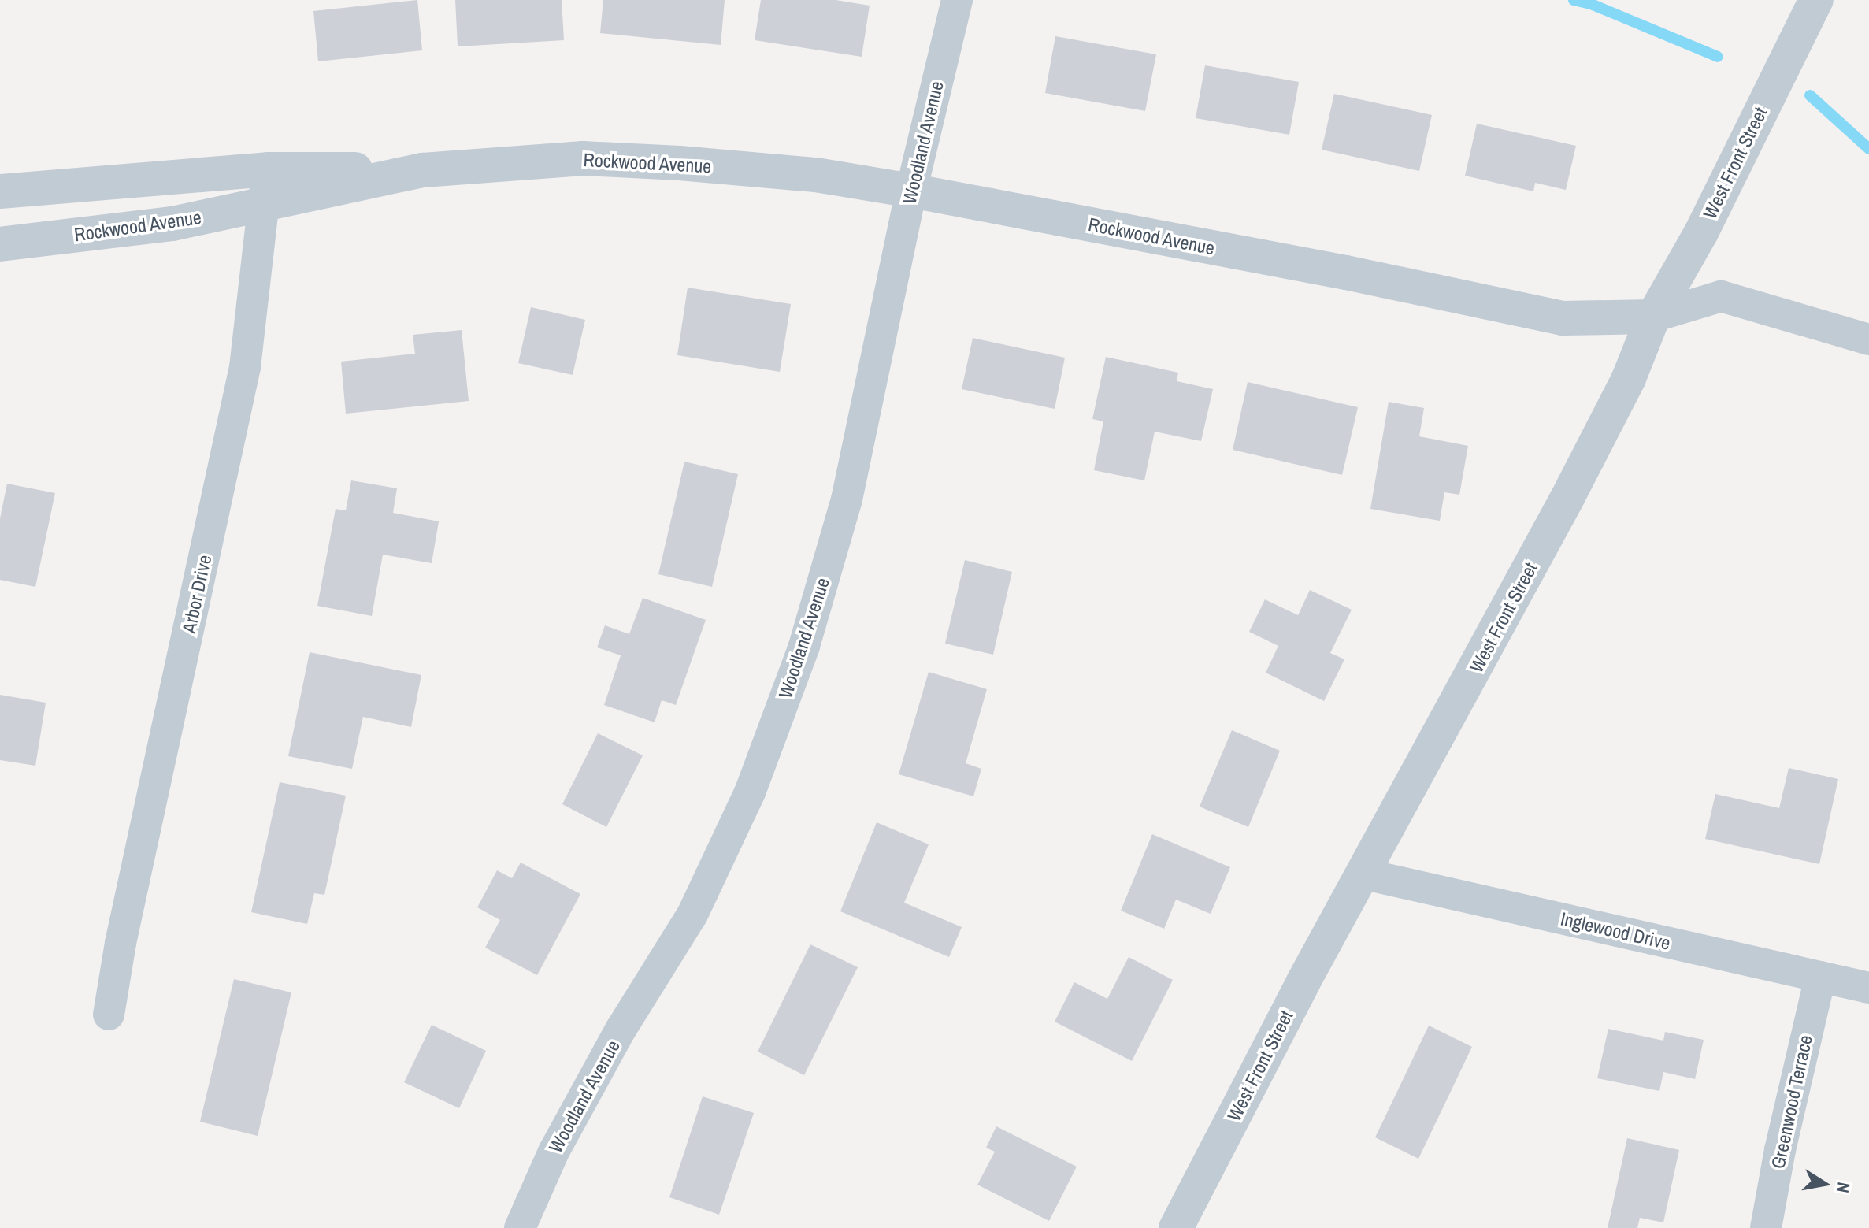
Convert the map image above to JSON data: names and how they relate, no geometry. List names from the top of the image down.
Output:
{
  "streets": {
    "street": [
      "Woodland Avenue",
      "Rockwood Avenue",
      "West Front Street",
      "Arbor Drive",
      "Inglewood Drive",
      "Greenwood Terrace"
    ]
  },
  "crossings": [
    ["Woodland Avenue", "Rockwood Avenue"],
    ["Rockwood Avenue", "West Front Street"],
    ["Rockwood Avenue", "Arbor Drive"],
    ["West Front Street", "Inglewood Drive"],
    ["Inglewood Drive", "Greenwood Terrace"]
  ],
  "north": "right"
}
